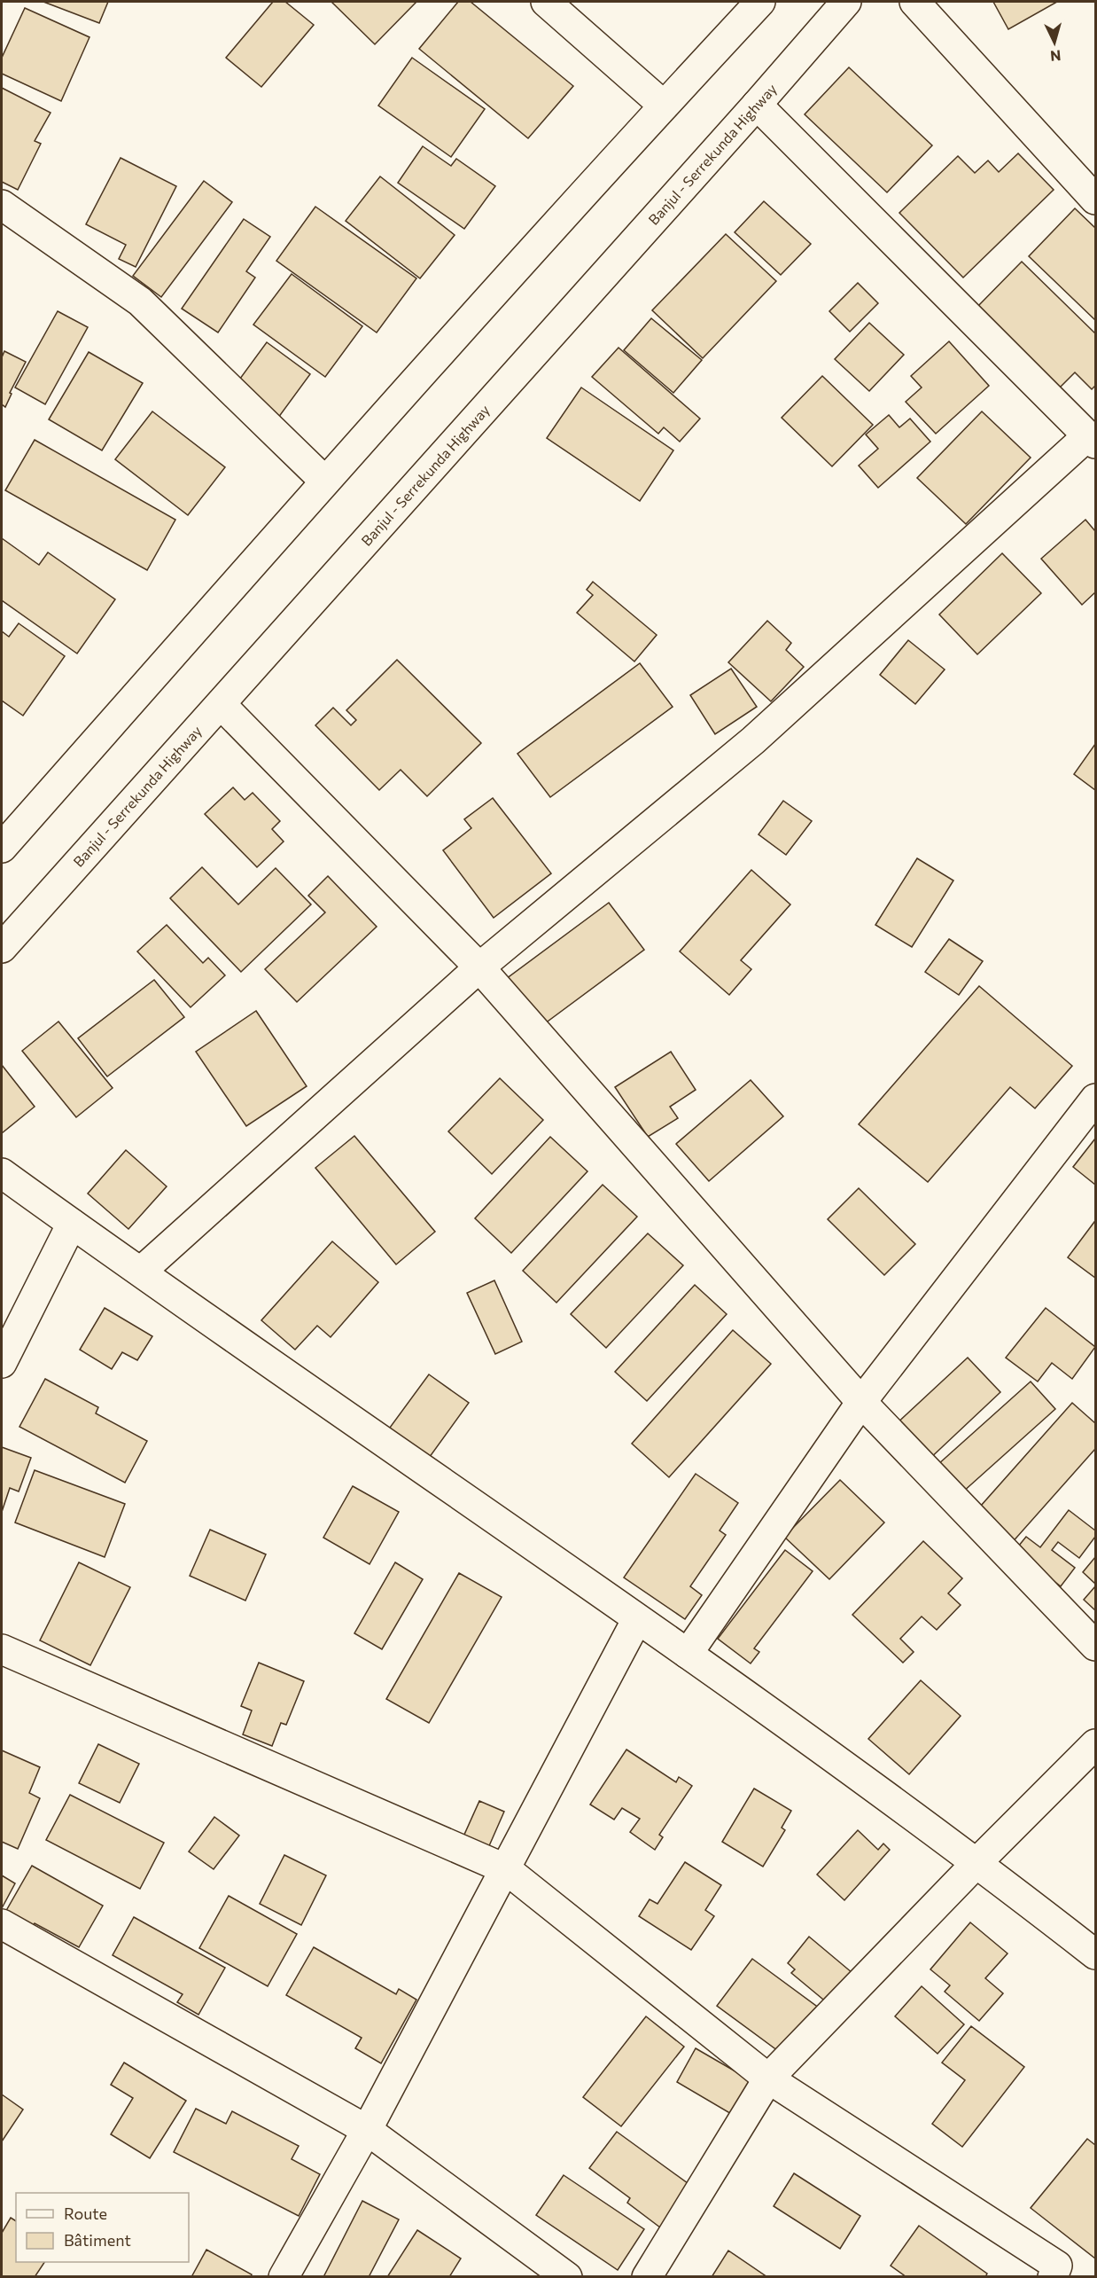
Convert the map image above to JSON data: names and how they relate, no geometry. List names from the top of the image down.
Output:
{
  "streets": {
    "main road": ["Banjul - Serrekunda Highway"]
  },
  "legend": ["Route", "Bâtiment"],
  "north": "bottom"
}
